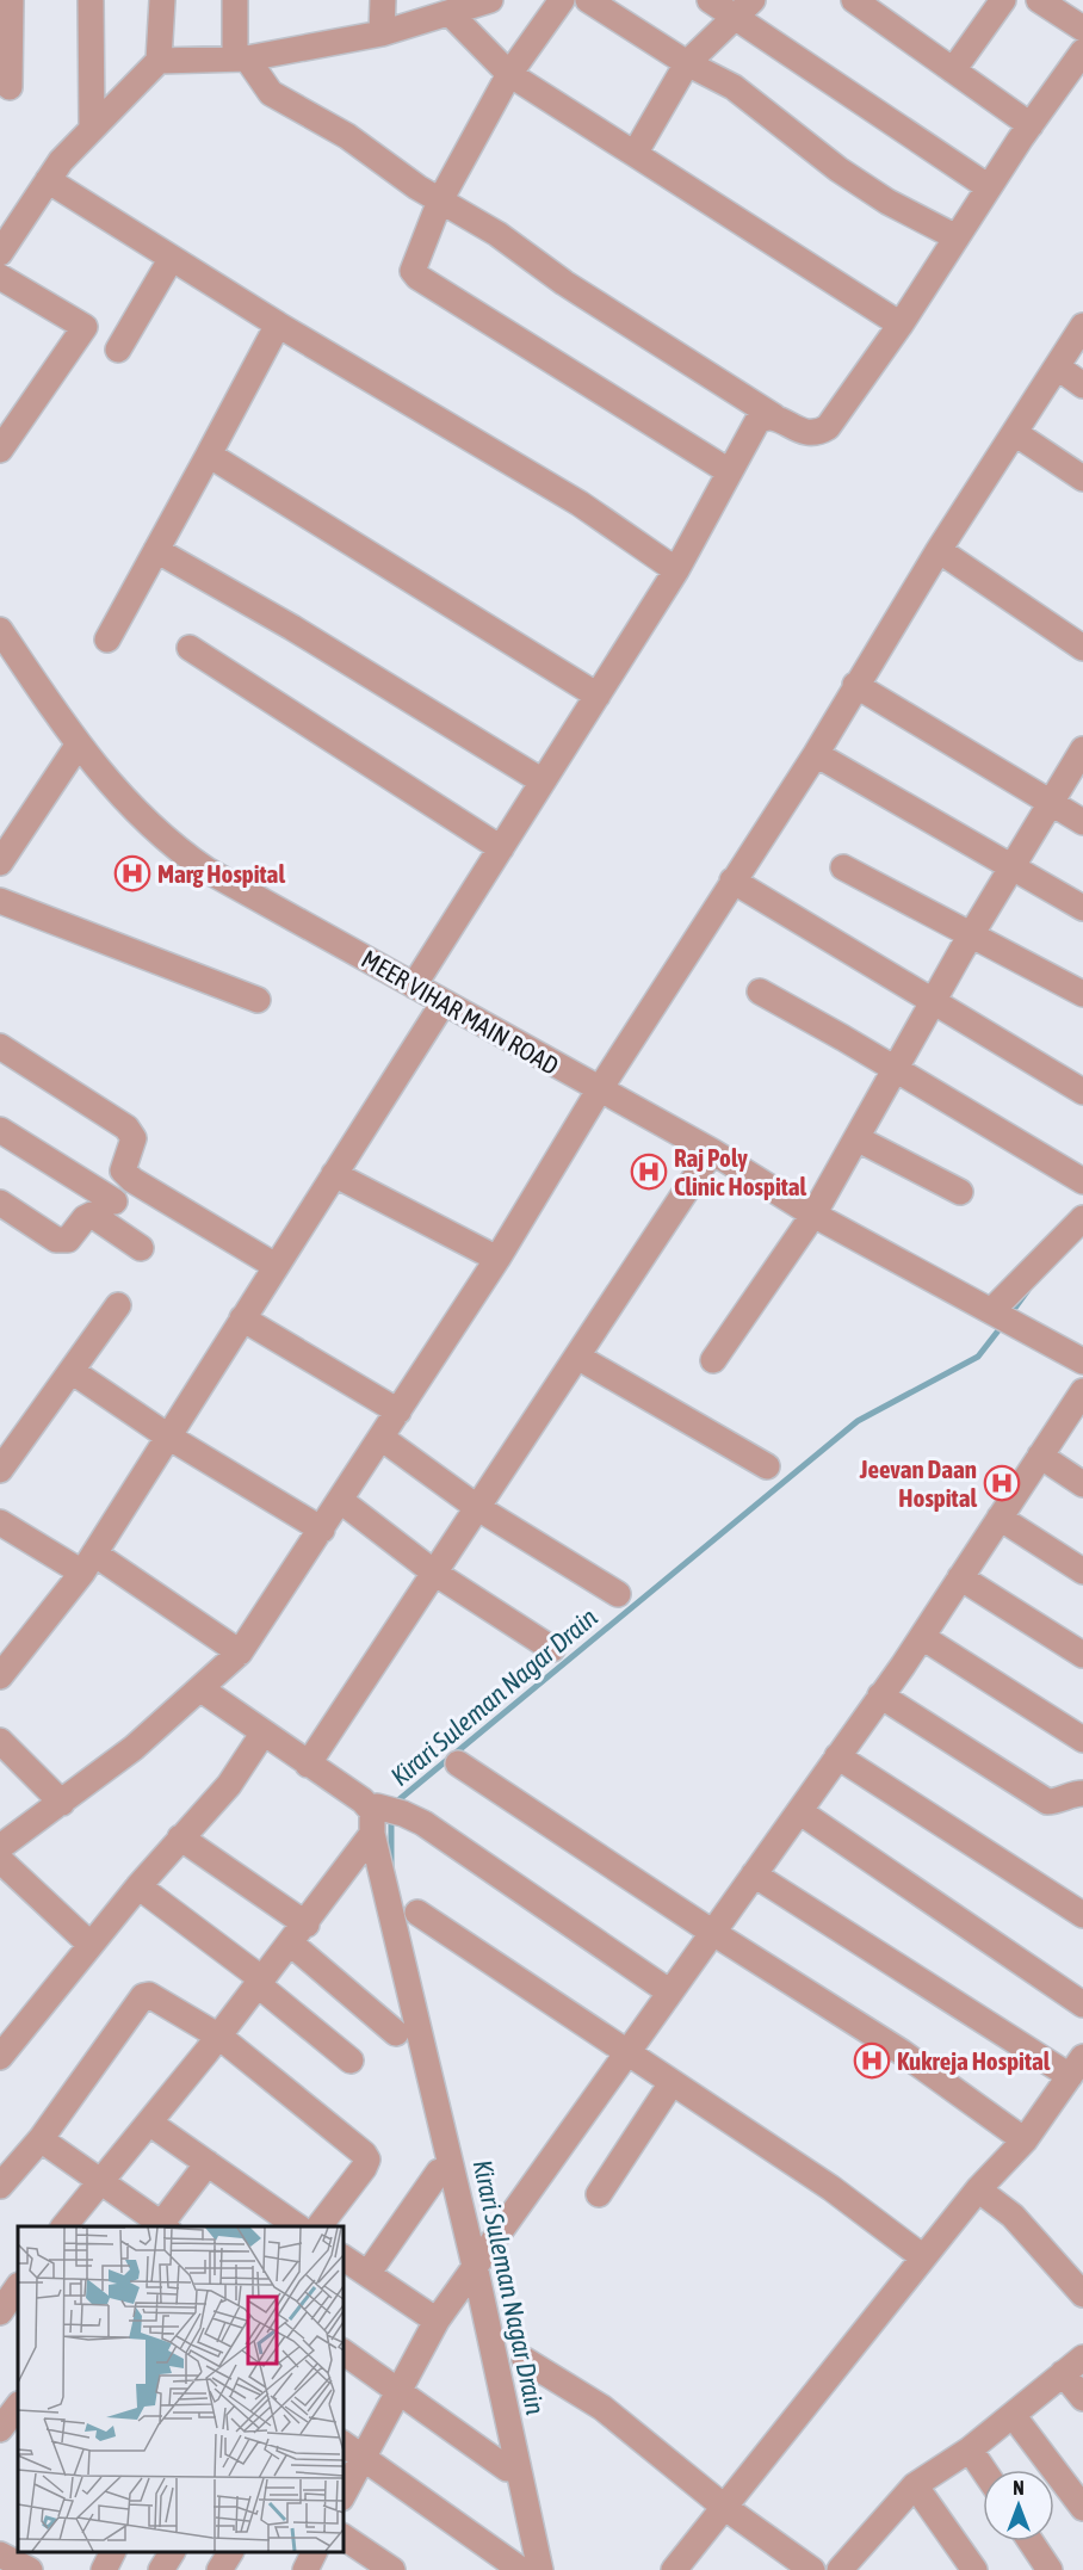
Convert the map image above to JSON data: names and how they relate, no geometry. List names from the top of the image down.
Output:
{
  "streets": {
    "street": ["MEER VIHAR MAIN ROAD"]
  },
  "water": ["Kirari Suleman Nagar Drain"],
  "places": {
    "hospital": [
      "Marg Hospital",
      "Raj Poly Clinic Hospital",
      "Jeevan Daan Hospital",
      "Kukreja Hospital"
    ]
  },
  "north": "top"
}
